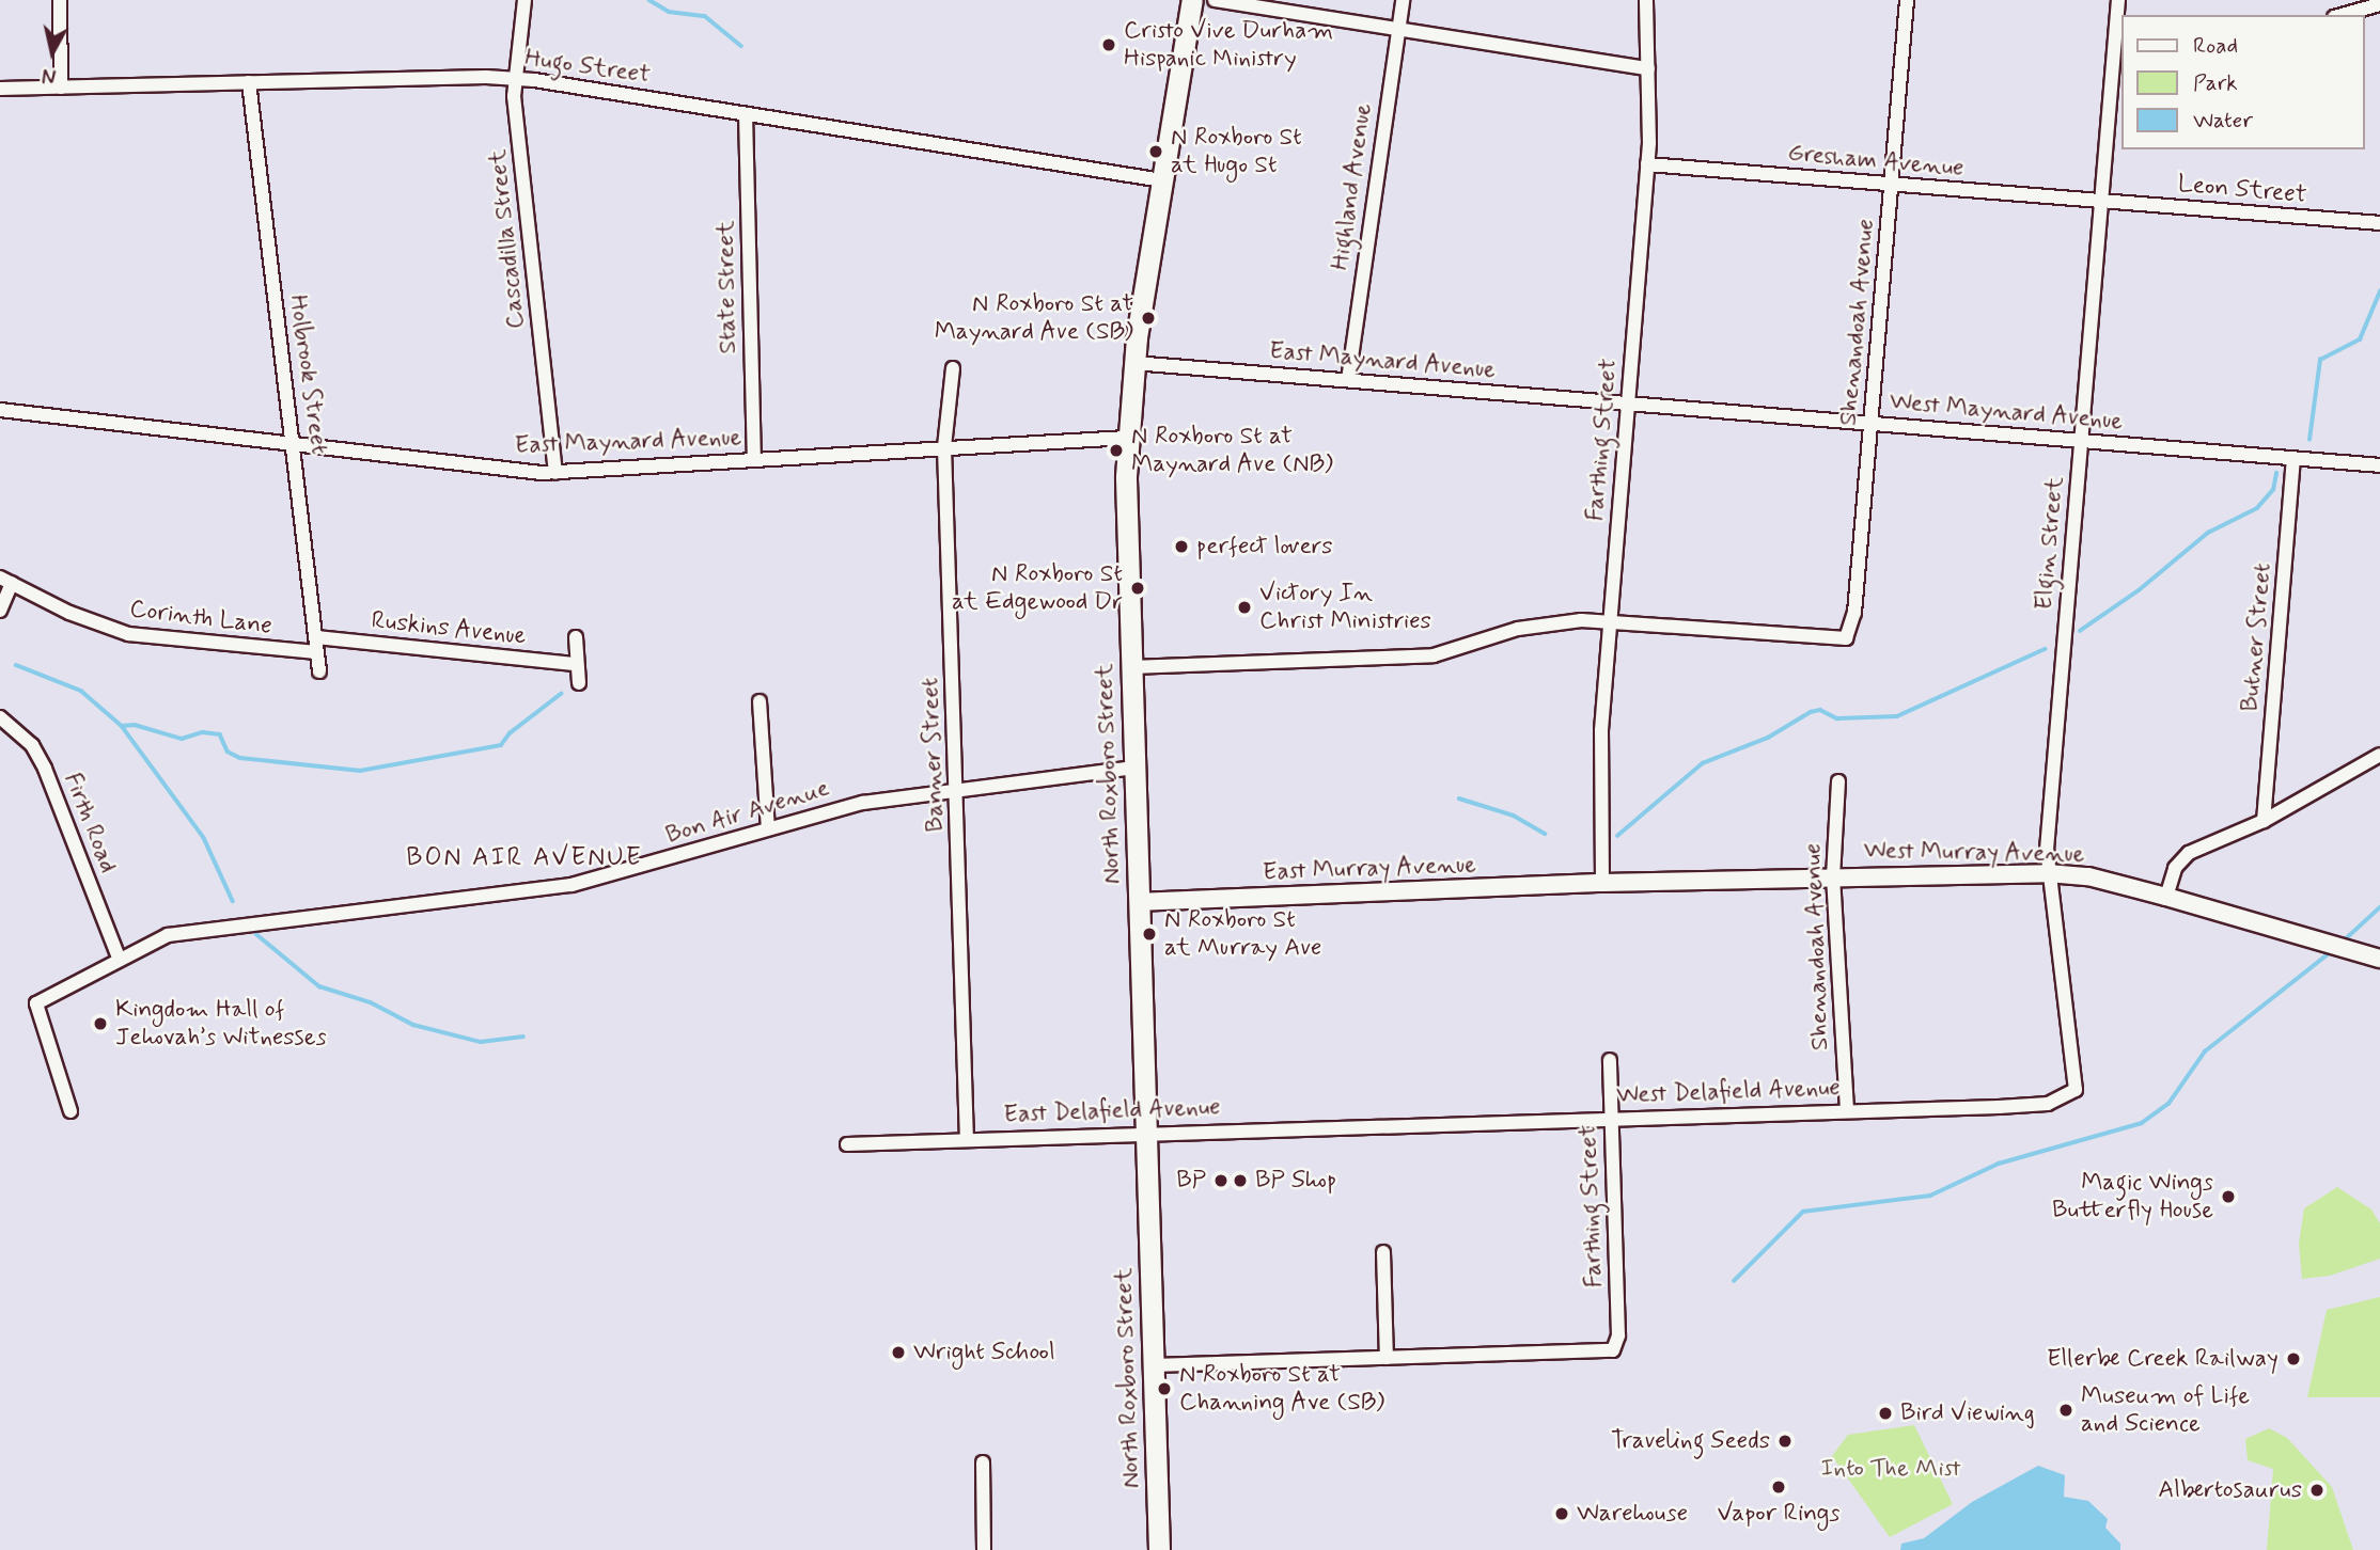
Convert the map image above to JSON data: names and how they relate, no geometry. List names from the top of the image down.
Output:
{
  "streets": {
    "main road": ["North Roxboro Street"],
    "street": [
      "Hugo Street",
      "Gresham Avenue",
      "Highland Avenue",
      "Leon Street",
      "Cascadilla Street",
      "State Street",
      "Shenandoah Avenue",
      "East Maynard Avenue",
      "Holbrook Street",
      "West Maynard Avenue",
      "Farthing Street",
      "Elgin Street",
      "Corinth Lane",
      "Ruskins Avenue",
      "Butner Street",
      "Banner Street",
      "Bon Air Avenue",
      "Firth Road",
      "West Murray Avenue",
      "East Murray Avenue",
      "West Delafield Avenue",
      "East Delafield Avenue"
    ]
  },
  "crossings": [
    ["Hugo Street", "Cascadilla Street"],
    ["Hugo Street", "State Street"],
    ["Hugo Street", "Holbrook Street"],
    ["Hugo Street", "North Roxboro Street"],
    ["Gresham Avenue", "Leon Street"],
    ["Gresham Avenue", "Shenandoah Avenue"],
    ["Gresham Avenue", "Farthing Street"],
    ["Gresham Avenue", "Elgin Street"],
    ["Highland Avenue", "East Maynard Avenue"],
    ["Leon Street", "Elgin Street"],
    ["Cascadilla Street", "East Maynard Avenue"],
    ["State Street", "East Maynard Avenue"],
    ["Shenandoah Avenue", "West Maynard Avenue"],
    ["Shenandoah Avenue", "Farthing Street"],
    ["Shenandoah Avenue", "West Murray Avenue"],
    ["Shenandoah Avenue", "West Delafield Avenue"],
    ["East Maynard Avenue", "Holbrook Street"],
    ["East Maynard Avenue", "West Maynard Avenue"],
    ["East Maynard Avenue", "Farthing Street"],
    ["East Maynard Avenue", "Banner Street"],
    ["East Maynard Avenue", "North Roxboro Street"],
    ["Holbrook Street", "Corinth Lane"],
    ["Holbrook Street", "Ruskins Avenue"],
    ["West Maynard Avenue", "Farthing Street"],
    ["West Maynard Avenue", "Elgin Street"],
    ["West Maynard Avenue", "Butner Street"],
    ["Farthing Street", "West Murray Avenue"],
    ["Farthing Street", "East Murray Avenue"],
    ["Farthing Street", "West Delafield Avenue"],
    ["Elgin Street", "West Murray Avenue"],
    ["Elgin Street", "West Delafield Avenue"],
    ["Banner Street", "Bon Air Avenue"],
    ["Banner Street", "East Delafield Avenue"],
    ["North Roxboro Street", "Bon Air Avenue"],
    ["North Roxboro Street", "East Murray Avenue"],
    ["North Roxboro Street", "East Delafield Avenue"],
    ["Bon Air Avenue", "Firth Road"],
    ["West Murray Avenue", "East Murray Avenue"],
    ["West Delafield Avenue", "East Delafield Avenue"]
  ],
  "districts": ["BON AIR AVENUE"],
  "parks": ["Into The Mist"],
  "places": [
    "Cristo Vive Durham Hispanic Ministry",
    "N Roxboro St at Hugo St",
    "N Roxboro St at Maynard Ave (SB)",
    "N Roxboro St at Maynard Ave (NB)",
    "perfect lovers",
    "N Roxboro St at Edgewood Dr",
    "Victory In Christ Ministries",
    "N Roxboro St at Murray Ave",
    "Kingdom Hall of Jehovah’s Witnesses",
    "BP",
    "BP Shop",
    "Magic Wings Butterfly House",
    "Wright School",
    "Ellerbe Creek Railway",
    "N Roxboro St at Channing Ave (SB)",
    "Museum of Life and Science",
    "Bird Viewing",
    "Traveling Seeds",
    "Vapor Rings",
    "Albertosaurus",
    "Warehouse"
  ],
  "legend": ["Road", "Park", "Water"],
  "north": "bottom"
}
